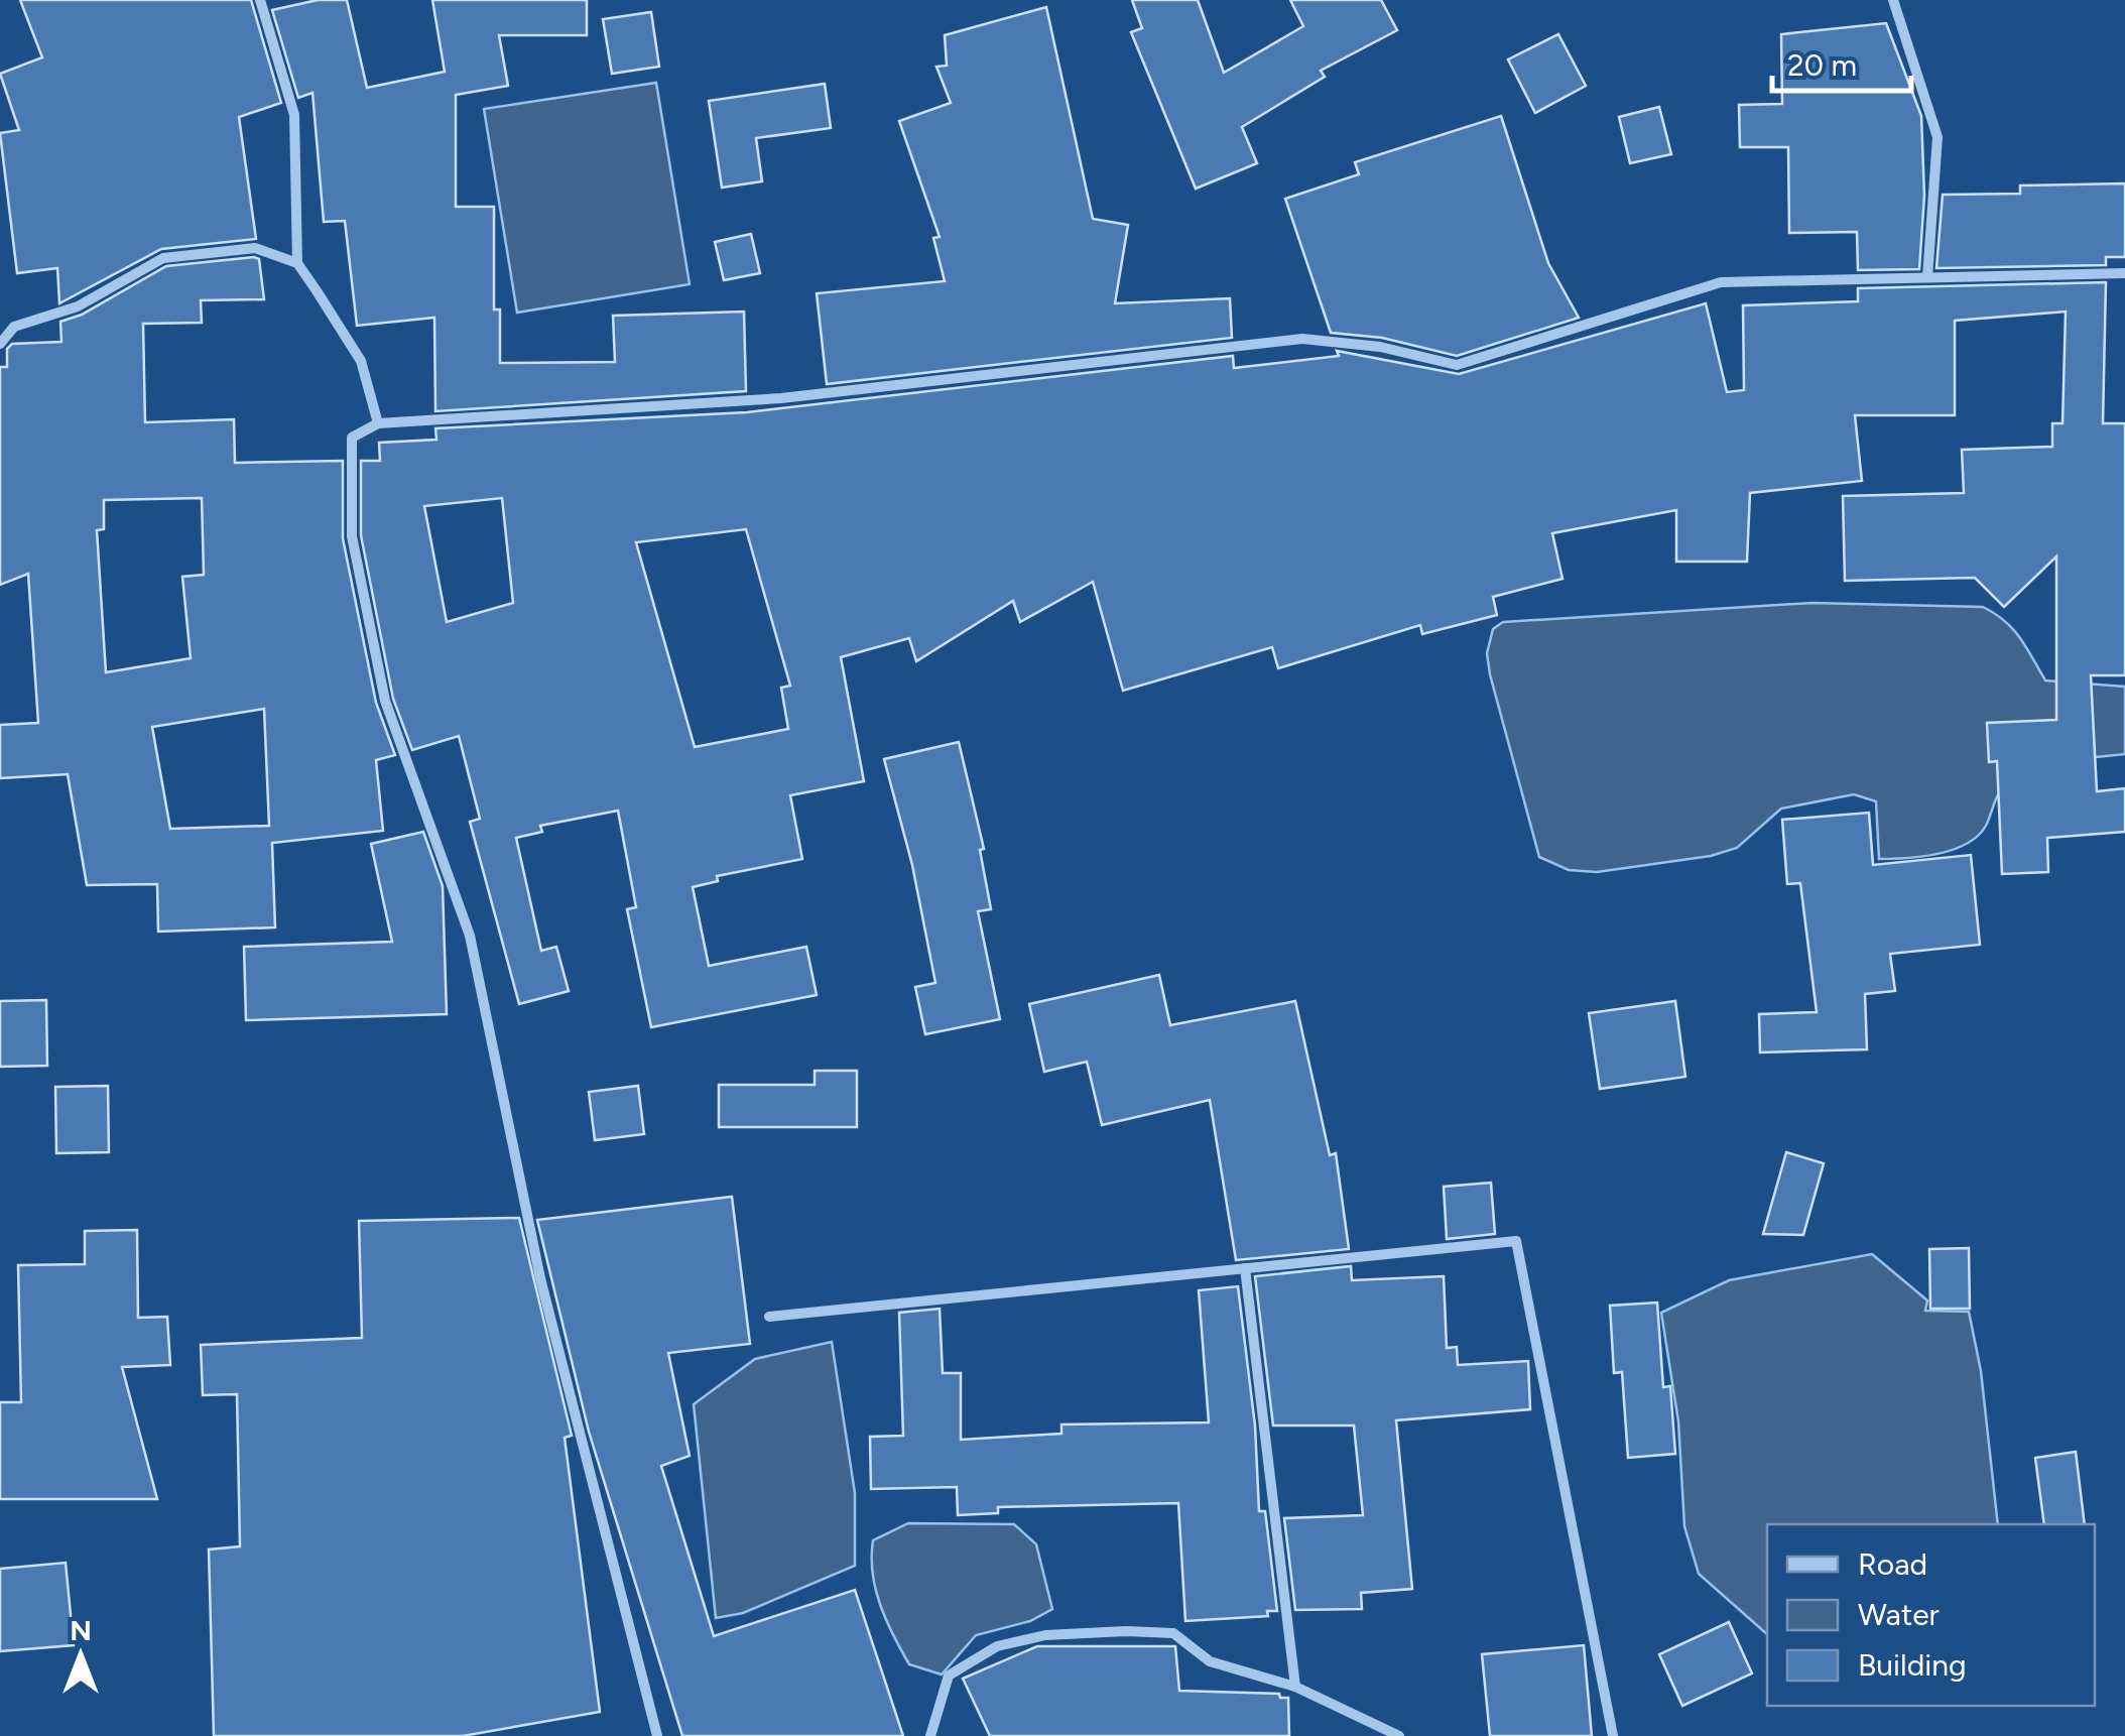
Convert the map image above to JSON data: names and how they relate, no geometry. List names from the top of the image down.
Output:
{
  "legend": ["Road", "Water", "Building"],
  "scale_bar": "20 m",
  "north": "top"
}
